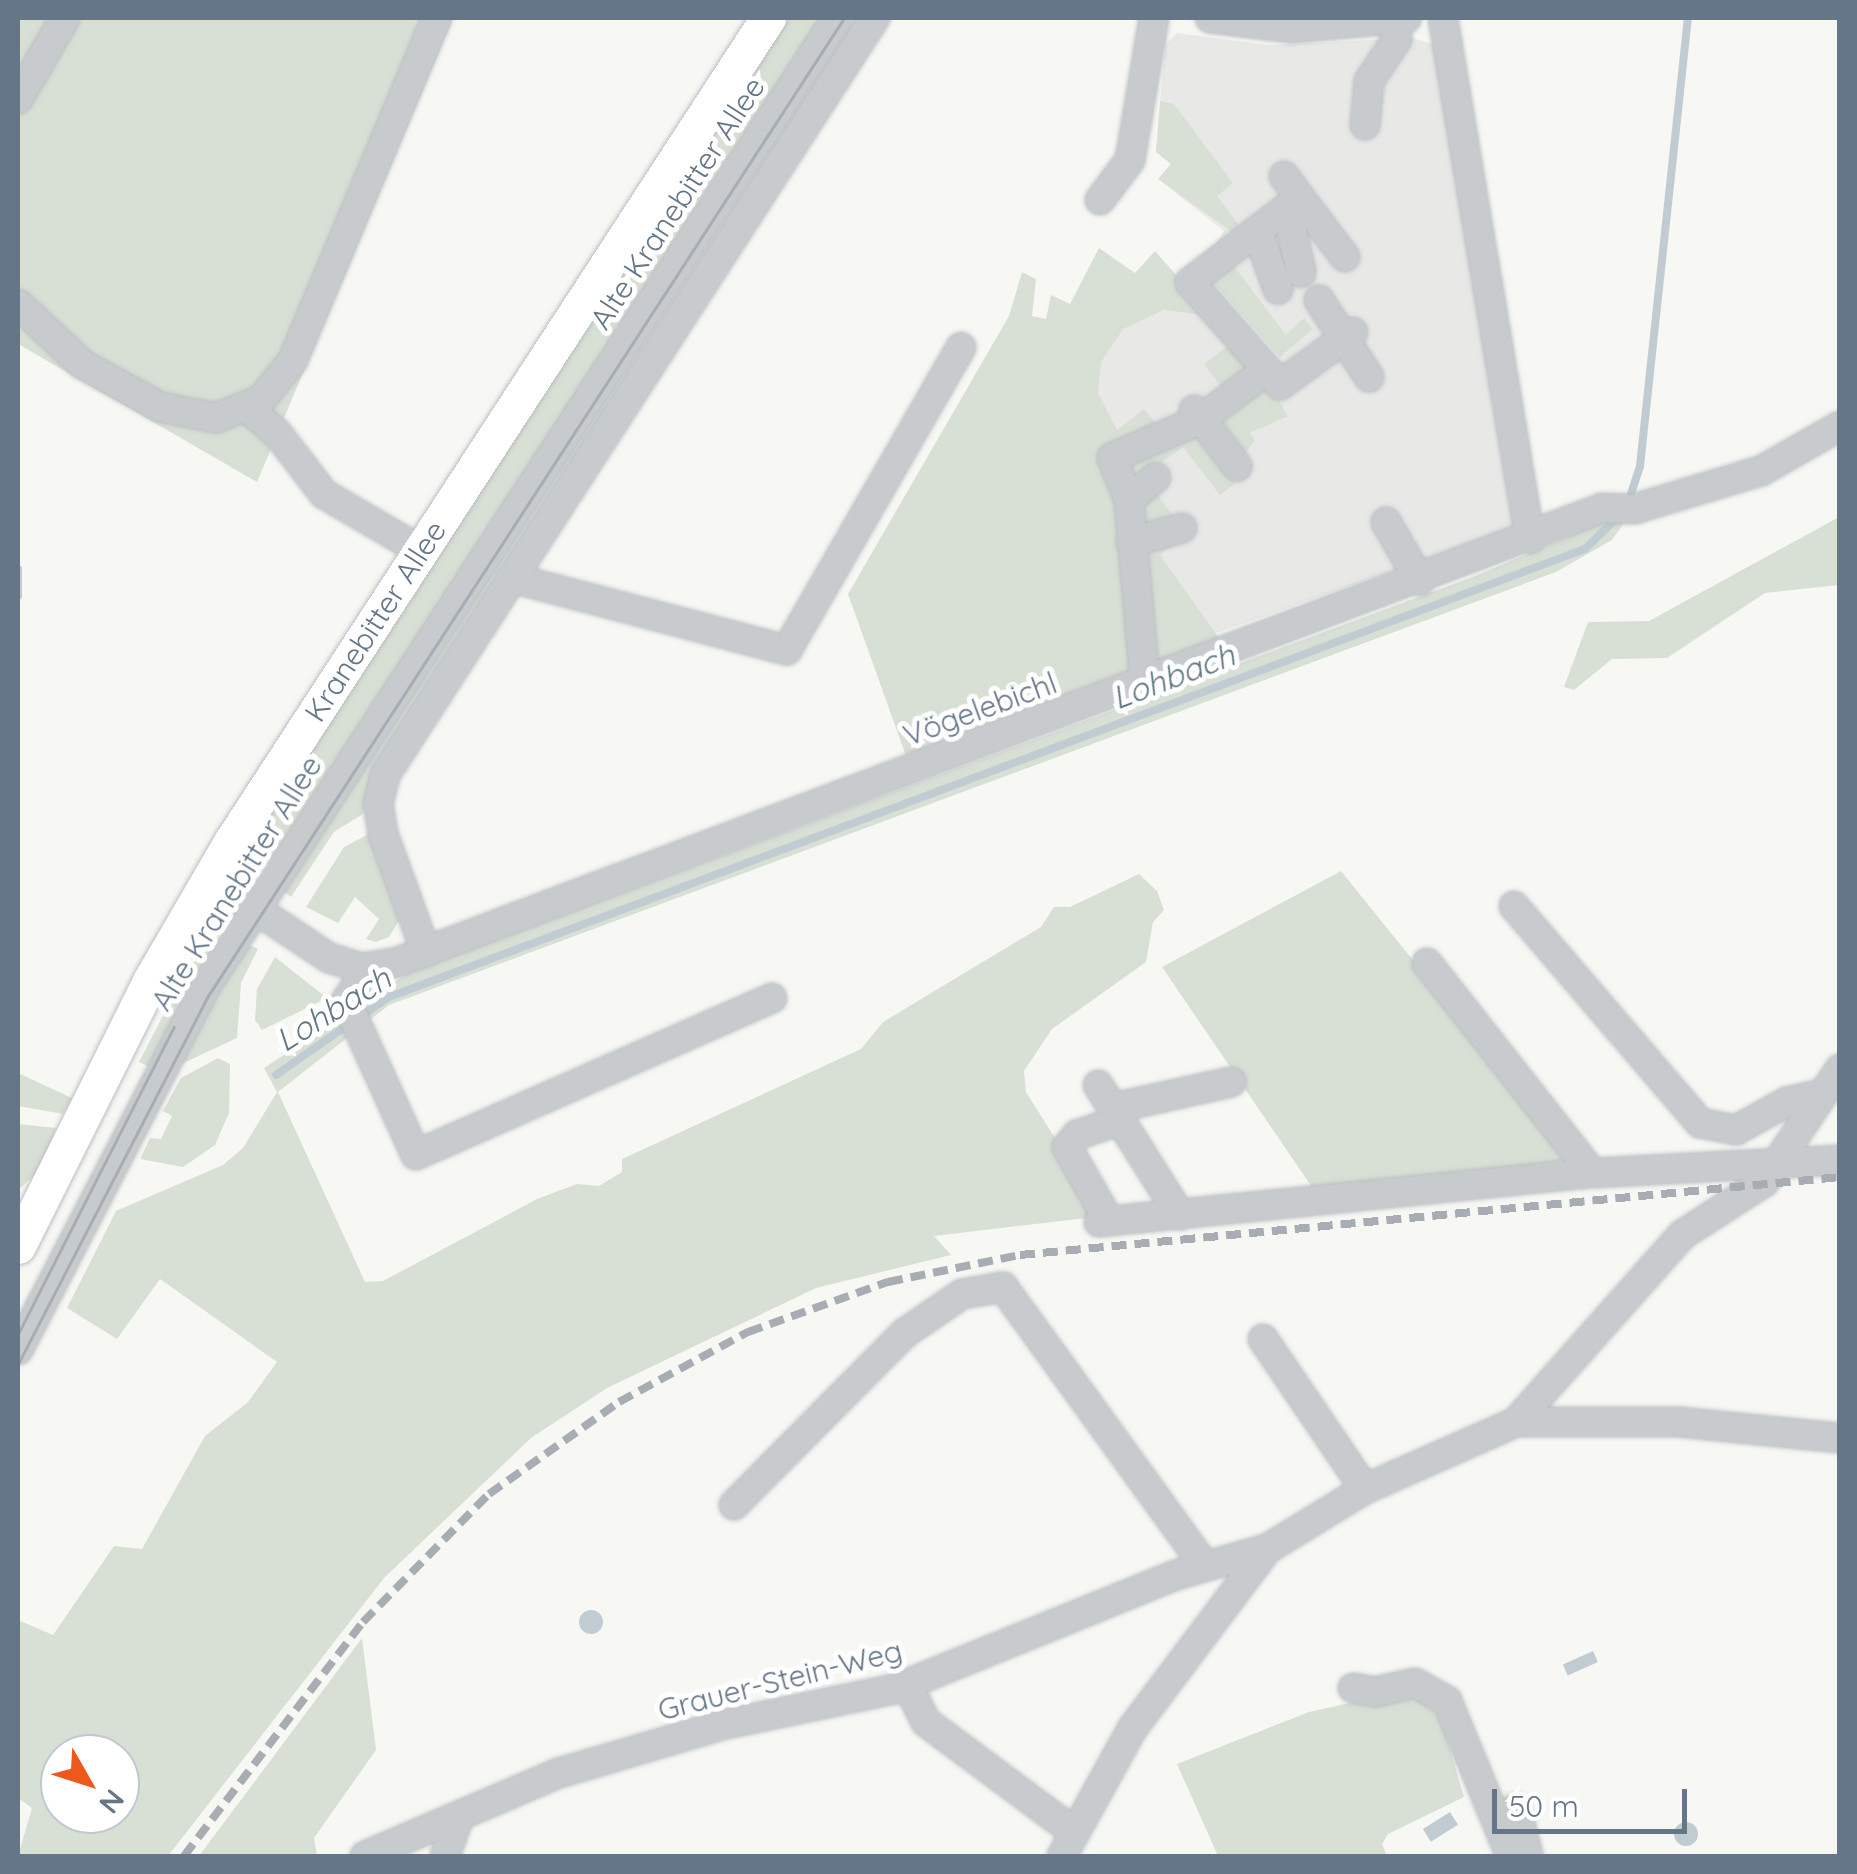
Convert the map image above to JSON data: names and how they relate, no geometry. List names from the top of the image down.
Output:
{
  "streets": {
    "main road": ["Kranebitter Allee"],
    "street": ["Alte Kranebitter Allee", "Vögelebichl", "Grauer-Stein-Weg"]
  },
  "water": ["Lohbach"],
  "scale_bar": "50 m",
  "north": "bottom right"
}
